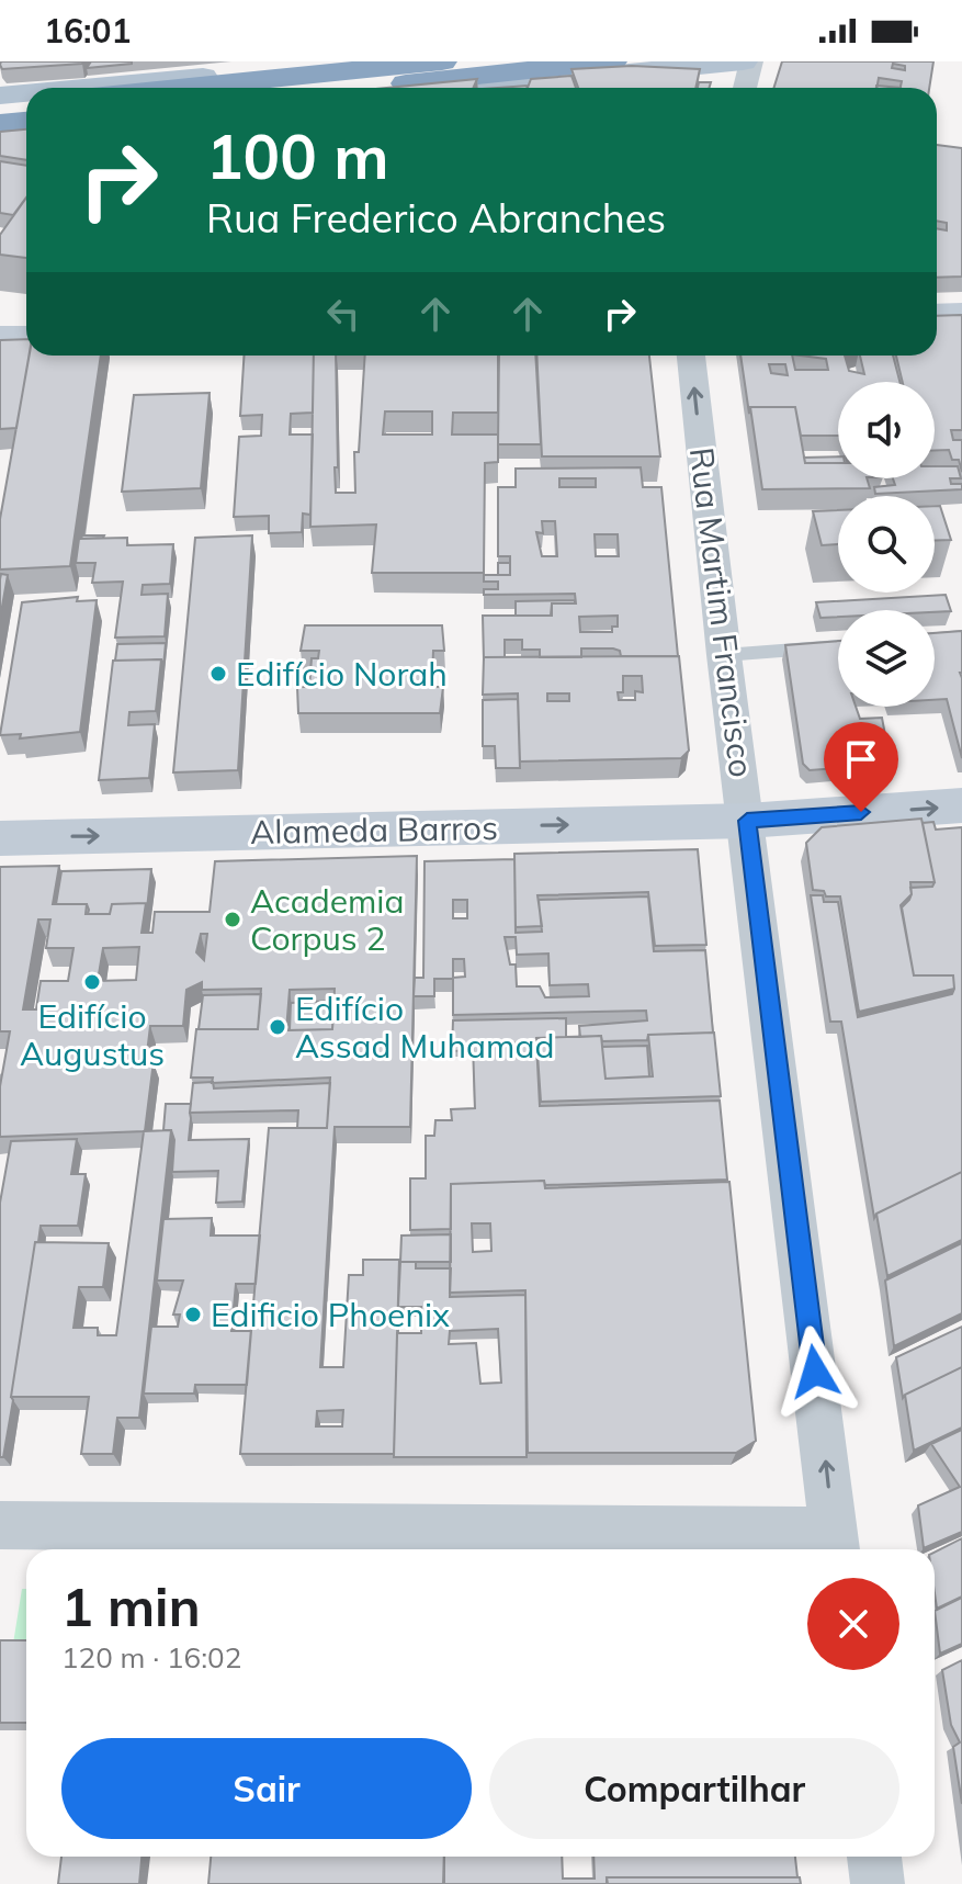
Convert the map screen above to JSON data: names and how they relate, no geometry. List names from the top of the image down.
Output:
{
  "streets": {
    "street": ["Rua Martim Francisco", "Alameda Barros"]
  },
  "crossings": [
    ["Rua Martim Francisco", "Alameda Barros"]
  ],
  "one_way": ["Rua Martim Francisco", "Alameda Barros"],
  "places": [
    "Edifício Norah",
    "Academia Corpus 2",
    "Edifício Augustus",
    "Edifício Assad Muhamad",
    "Edificio Phoenix"
  ],
  "page": {
    "status": "16:01",
    "turn": ["100 m", "Rua Frederico Abranches"],
    "heading": ["1 min", "120 m · 16:02"],
    "buttons": ["Sair", "Compartilhar"]
  }
}
